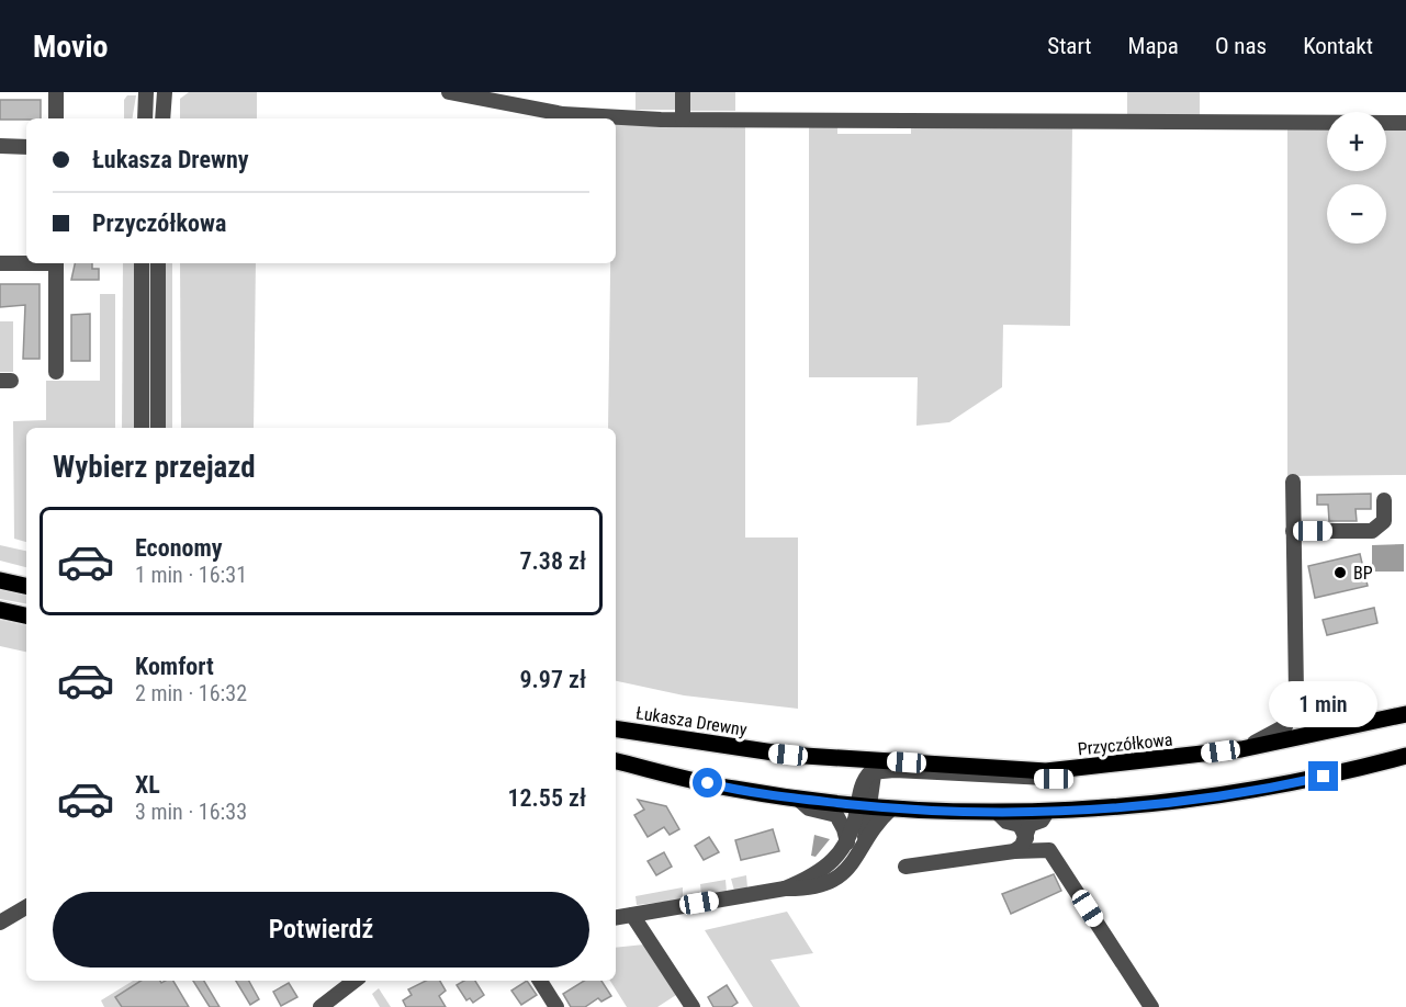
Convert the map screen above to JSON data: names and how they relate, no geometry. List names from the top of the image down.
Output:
{
  "streets": {
    "main road": ["Łukasza Drewny", "Przyczółkowa"]
  },
  "crossings": [
    ["Łukasza Drewny", "Przyczółkowa"]
  ],
  "places": ["BP"],
  "page": {
    "header": "Movio",
    "nav": [
      "Start",
      "Mapa",
      "O nas",
      "Kontakt"
    ],
    "map_buttons": ["+", "−"],
    "banner": ["Łukasza Drewny", "Przyczółkowa"],
    "heading": "Wybierz przejazd",
    "list": [
      {
        "name": "Economy",
        "note": "1 min · 16:31",
        "value": "7.38 zł"
      },
      {
        "name": "Komfort",
        "note": "2 min · 16:32",
        "value": "9.97 zł"
      },
      {
        "name": "XL",
        "note": "3 min · 16:33",
        "value": "12.55 zł"
      }
    ],
    "bubble": "1 min",
    "buttons": "Potwierdź"
  }
}
